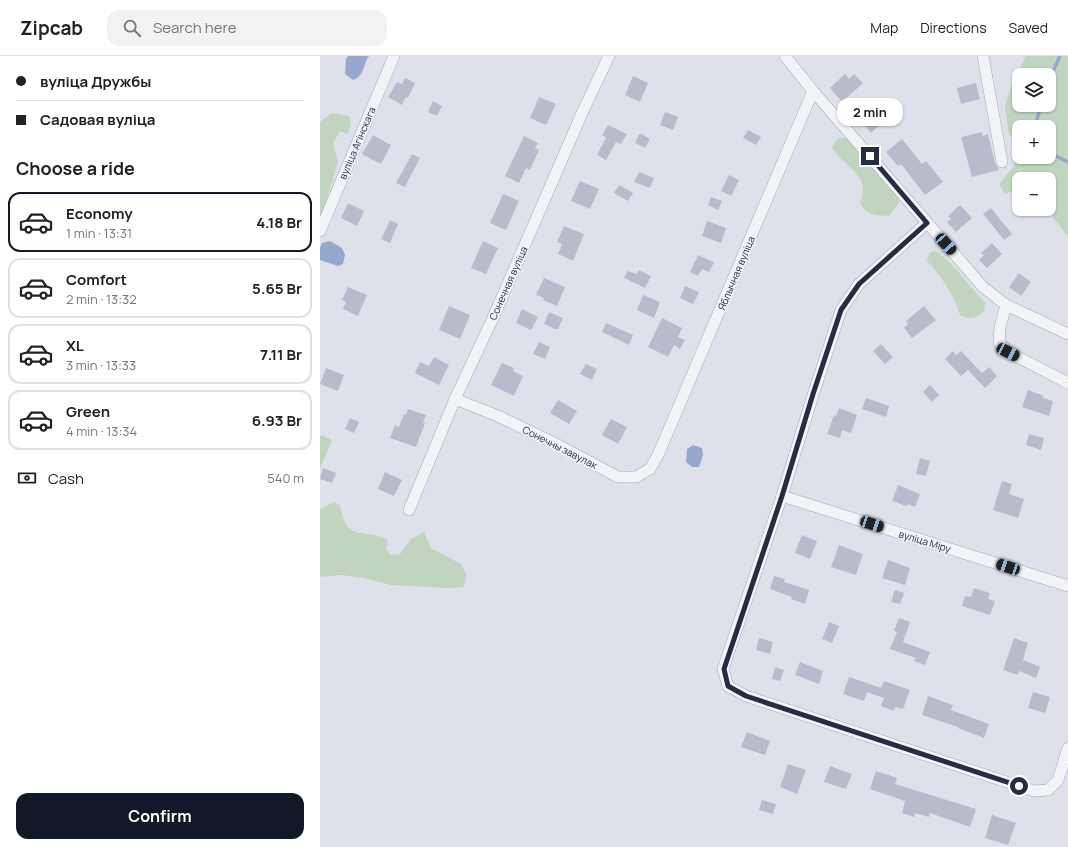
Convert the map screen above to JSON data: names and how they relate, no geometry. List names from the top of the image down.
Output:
{
  "streets": {
    "street": [
      "вуліца Агінскага",
      "Яблычная вуліца",
      "Сонечная вуліца",
      "Сонечны завулак",
      "вуліца Міру"
    ]
  },
  "crossings": [
    ["Яблычная вуліца", "Сонечны завулак"],
    ["Сонечная вуліца", "Сонечны завулак"]
  ],
  "page": {
    "header": "Zipcab",
    "search": "Search here",
    "nav": ["Map", "Directions", "Saved"],
    "banner": ["вуліца Дружбы", "Садовая вуліца"],
    "map_buttons": ["+", "−"],
    "bubble": "2 min",
    "heading": "Choose a ride",
    "list": [
      {
        "name": "Economy",
        "note": "1 min · 13:31",
        "value": "4.18 Br"
      },
      {
        "name": "Comfort",
        "note": "2 min · 13:32",
        "value": "5.65 Br"
      },
      {
        "name": "XL",
        "note": "3 min · 13:33",
        "value": "7.11 Br"
      },
      {
        "name": "Green",
        "note": "4 min · 13:34",
        "value": "6.93 Br"
      }
    ],
    "pay": ["Cash", "540 m"],
    "buttons": "Confirm"
  }
}
